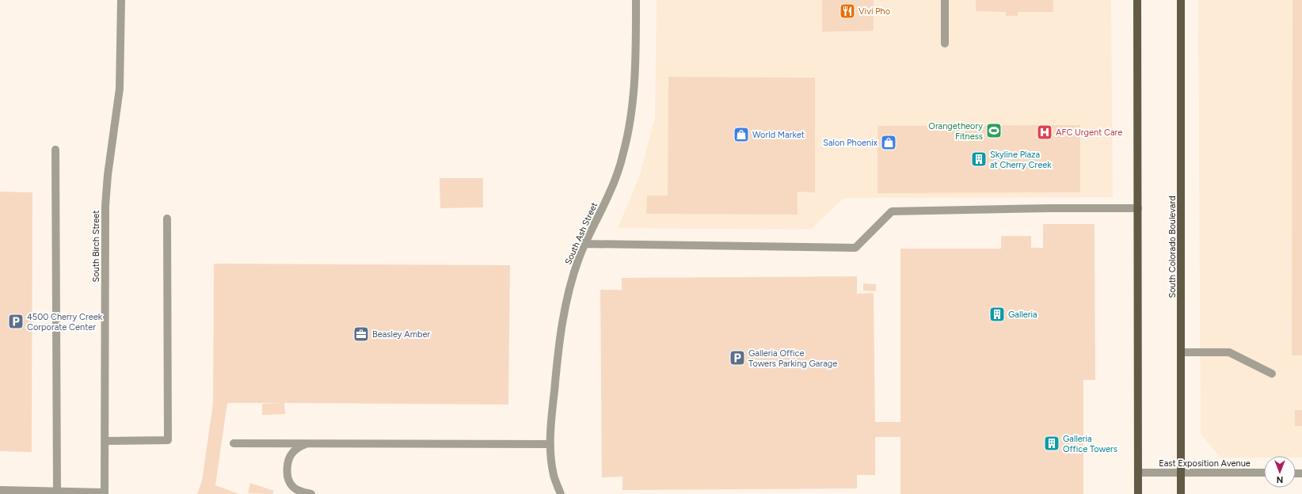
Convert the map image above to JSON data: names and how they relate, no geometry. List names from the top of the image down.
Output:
{
  "streets": {
    "main road": ["South Colorado Boulevard"],
    "street": ["South Ash Street", "South Birch Street", "East Exposition Avenue"]
  },
  "crossings": [
    ["South Colorado Boulevard", "East Exposition Avenue"]
  ],
  "places": {
    "restaurant": ["Vivi Pho"],
    "sports": ["Orangetheory Fitness"],
    "hospital": ["AFC Urgent Care"],
    "shop": ["World Market", "Salon Phoenix"],
    "building": ["Skyline Plaza at Cherry Creek", "Galleria", "Galleria Office Towers"],
    "parking": ["4500 Cherry Creek Corporate Center", "Galleria Office Towers Parking Garage"],
    "office": ["Beasley Amber"]
  },
  "north": "bottom"
}
